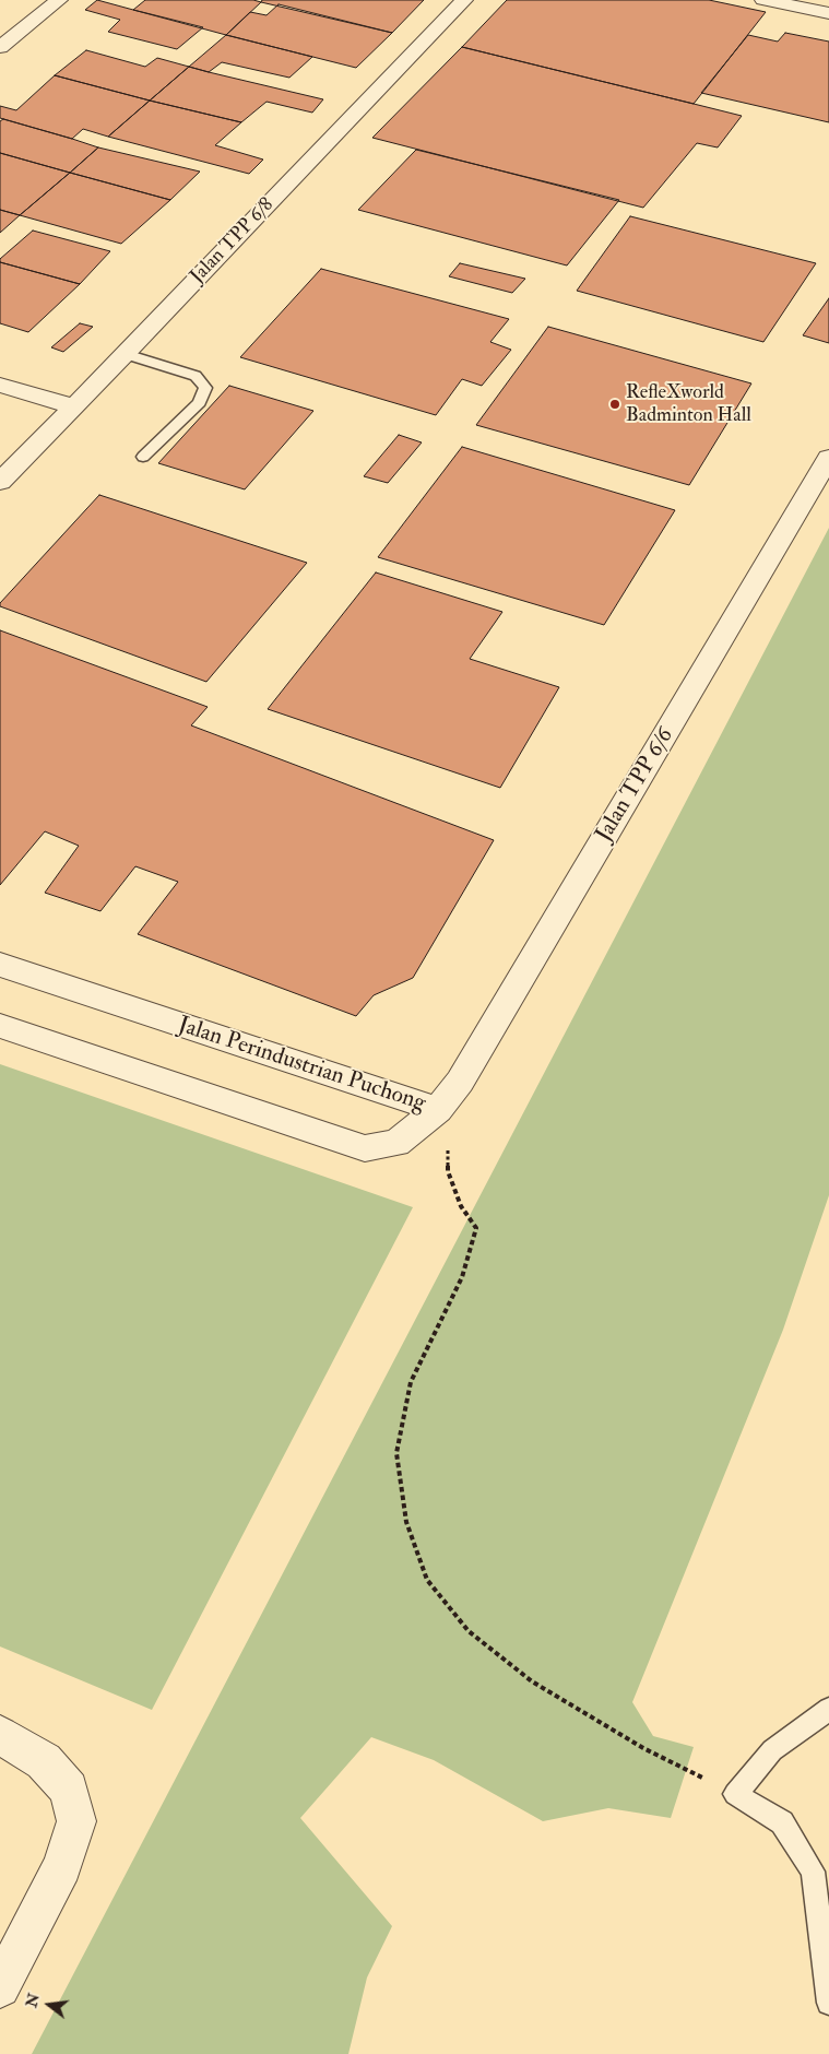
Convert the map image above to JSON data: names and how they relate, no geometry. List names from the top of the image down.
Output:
{
  "streets": {
    "street": ["Jalan TPP 6/8", "Jalan TPP 6/6", "Jalan Perindustrian Puchong"]
  },
  "crossings": [
    ["Jalan TPP 6/6", "Jalan Perindustrian Puchong"]
  ],
  "places": ["RefleXworld Badminton Hall"],
  "north": "left"
}
